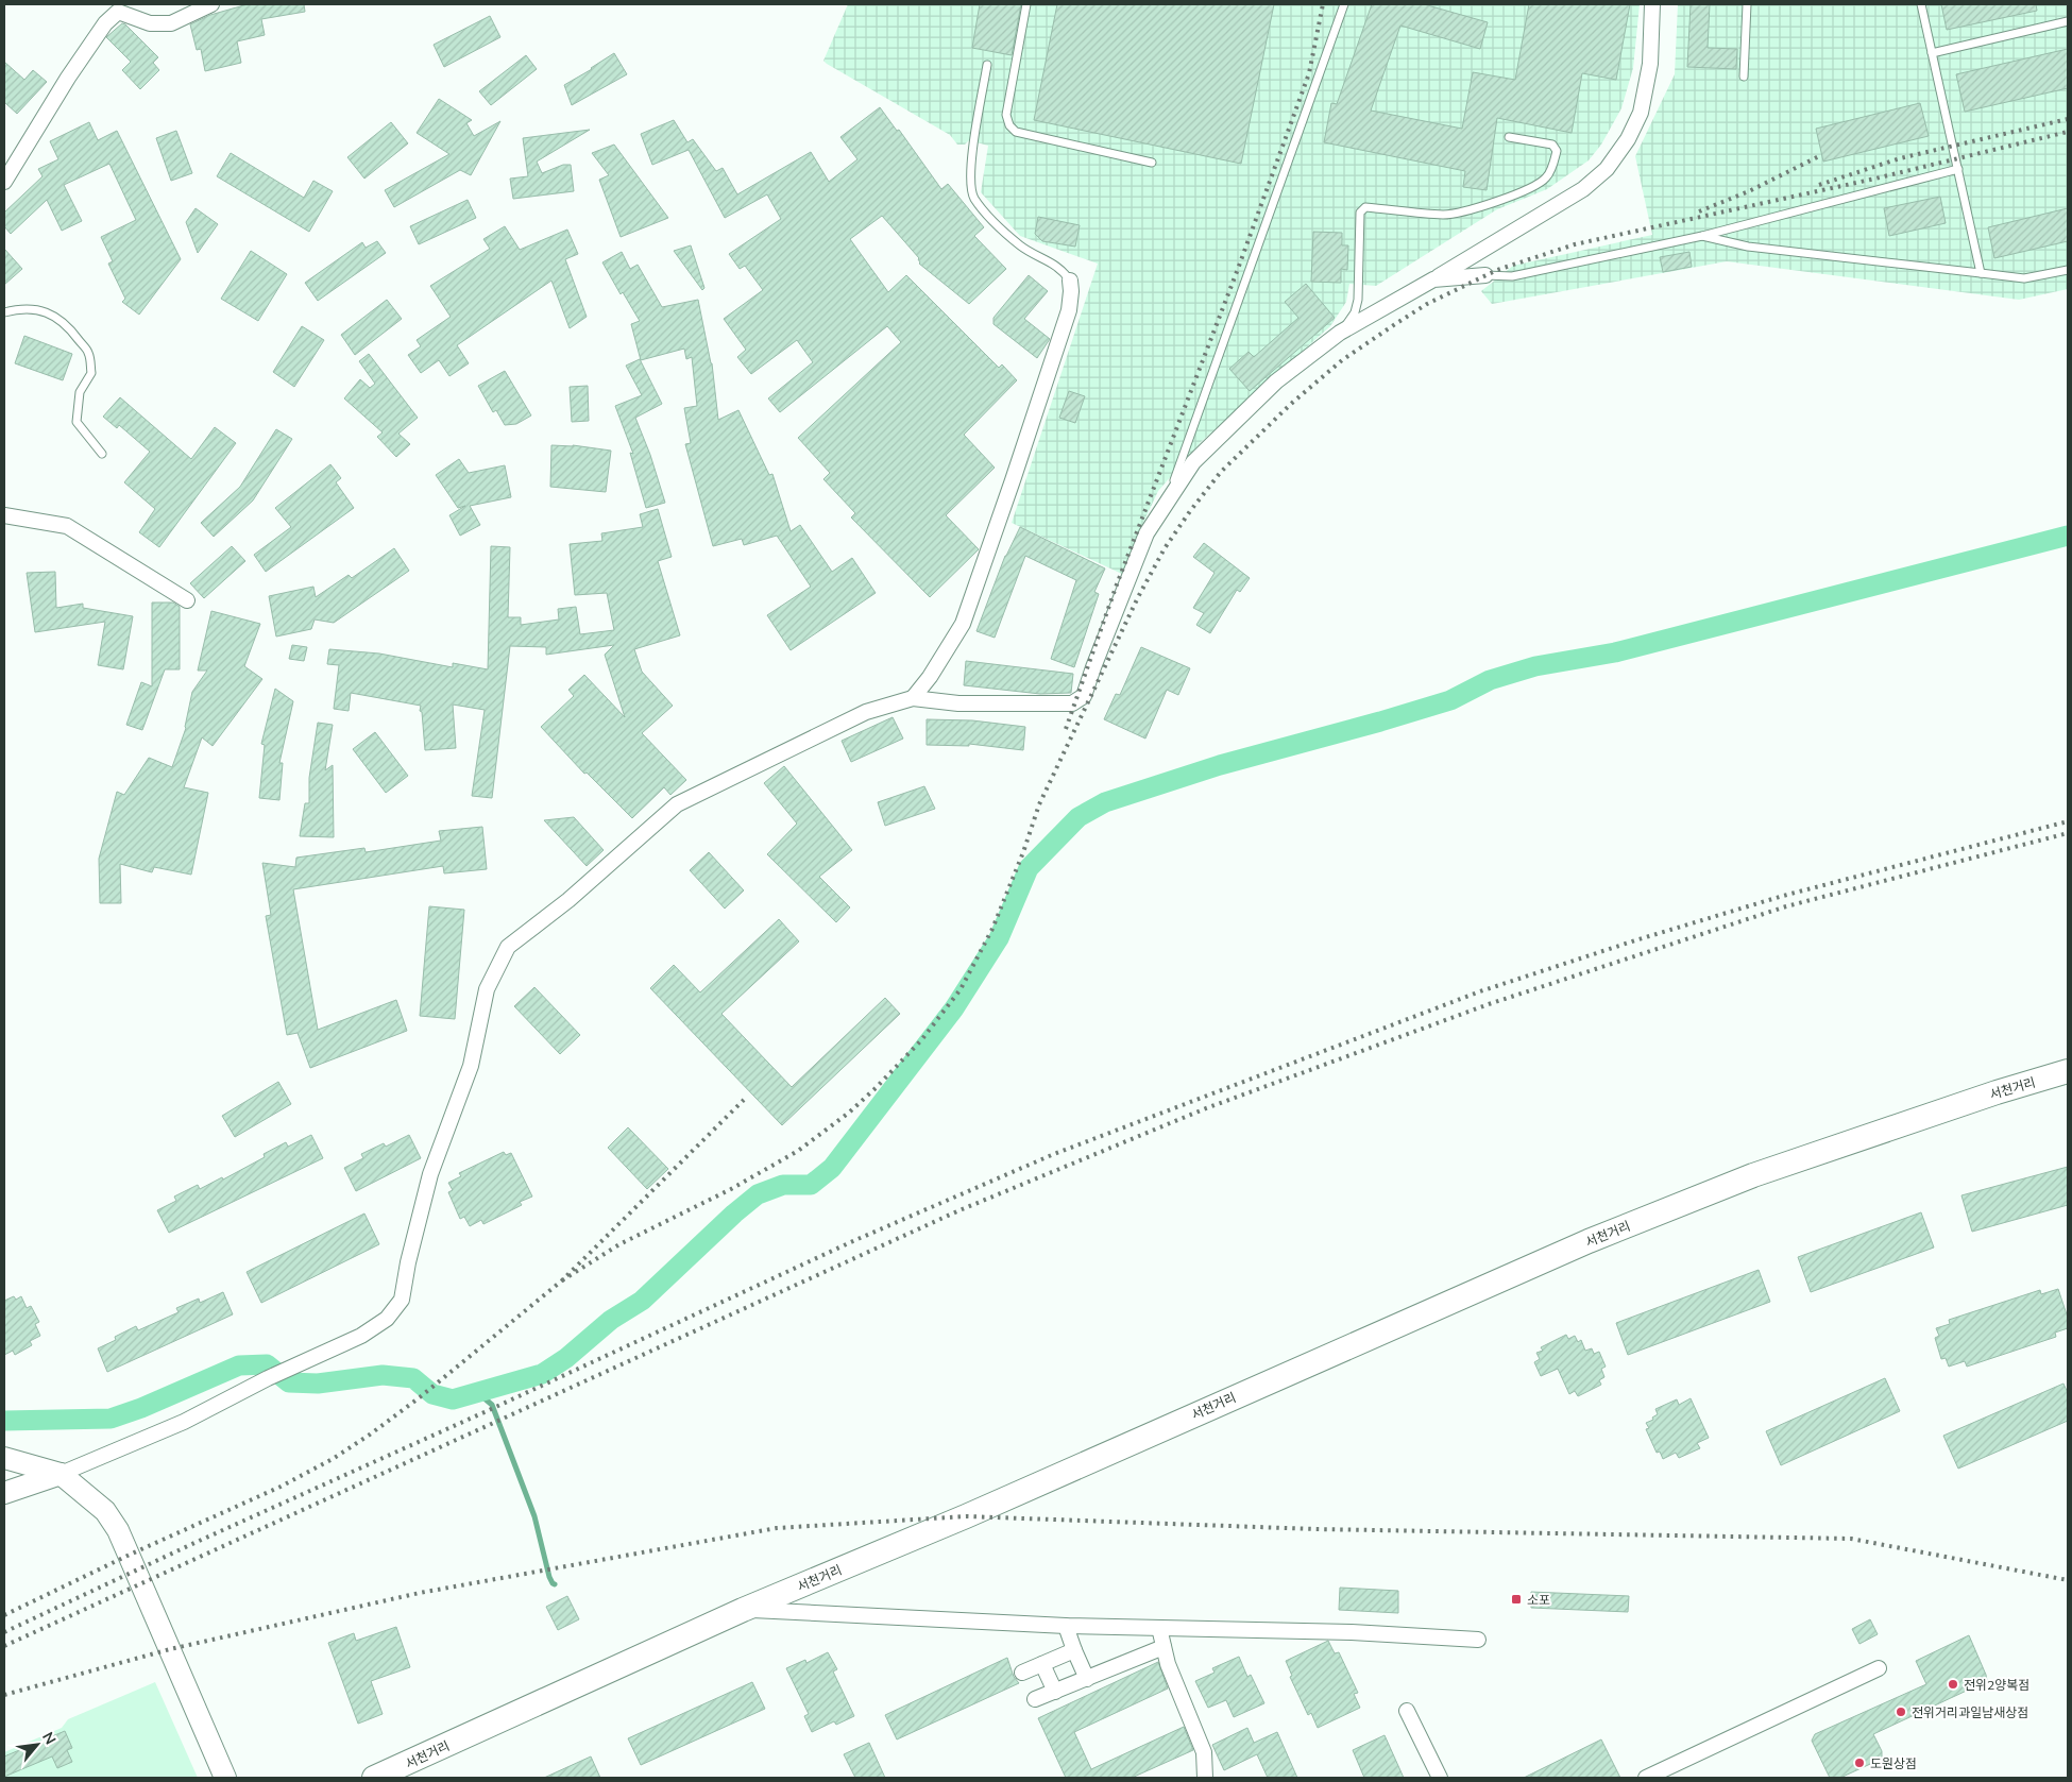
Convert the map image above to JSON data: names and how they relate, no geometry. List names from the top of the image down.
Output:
{
  "streets": {
    "main road": ["서천거리"]
  },
  "places": {
    "transit": ["소포"],
    "other": ["전위2양복점", "전위거리과일남새상점", "도원상점"]
  },
  "north": "top right"
}
